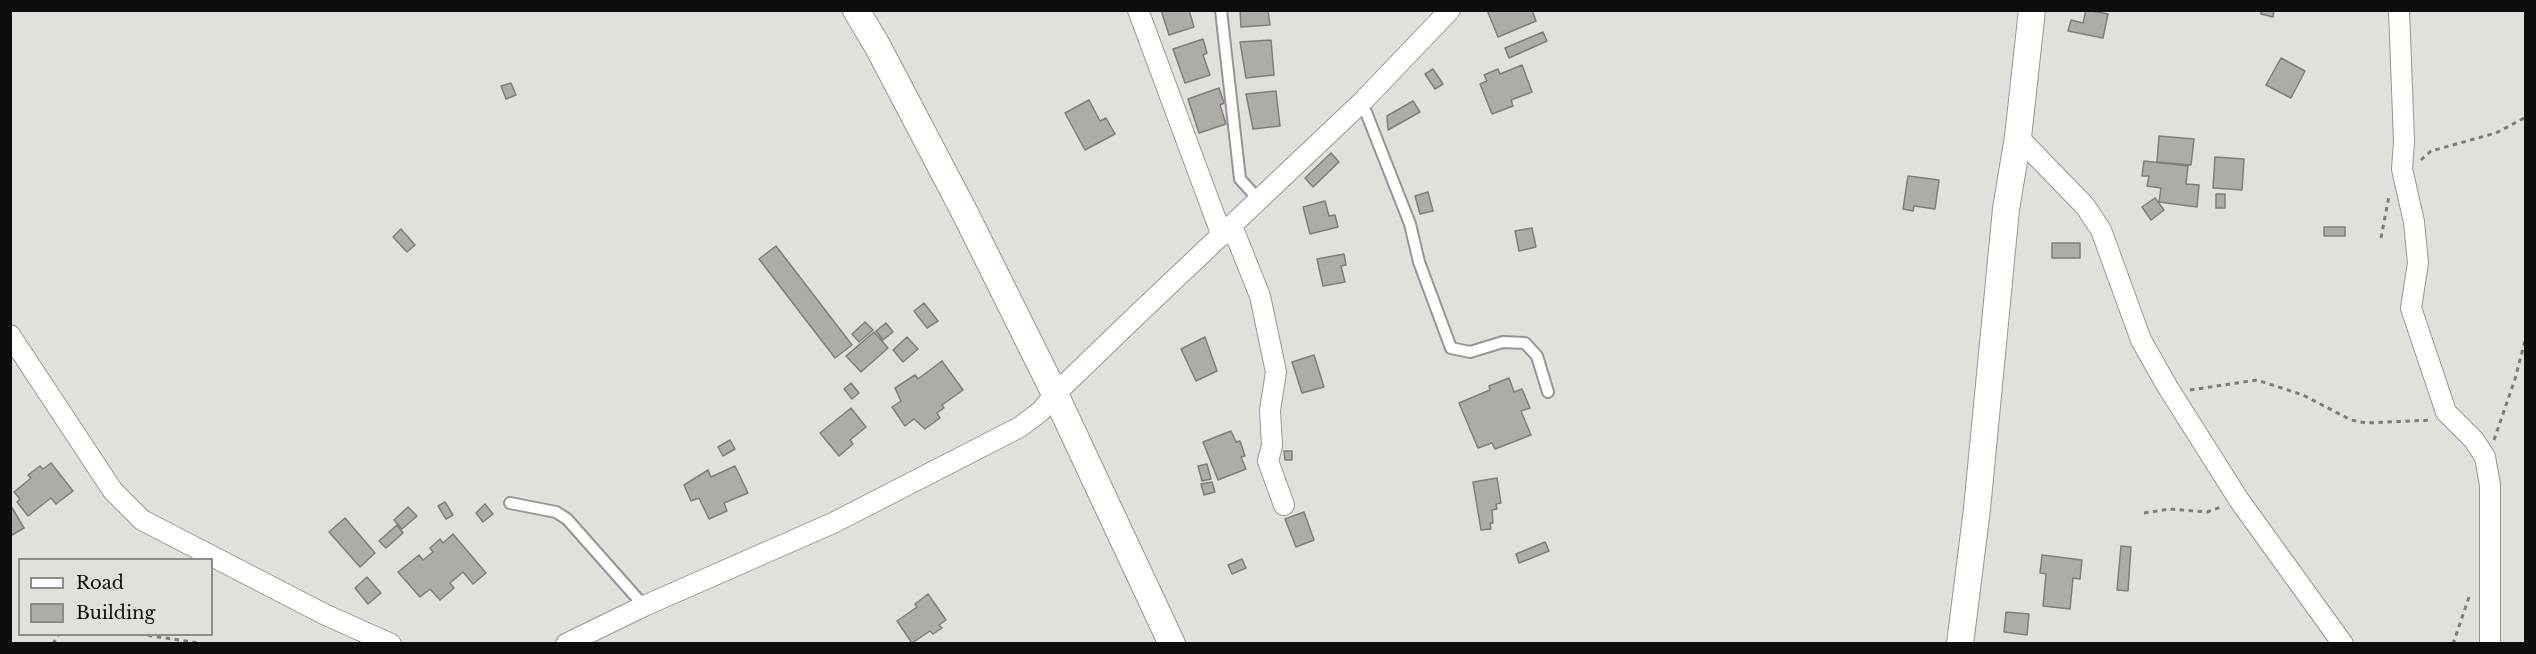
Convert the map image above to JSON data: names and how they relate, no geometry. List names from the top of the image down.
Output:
{
  "legend": ["Road", "Building"]
}
